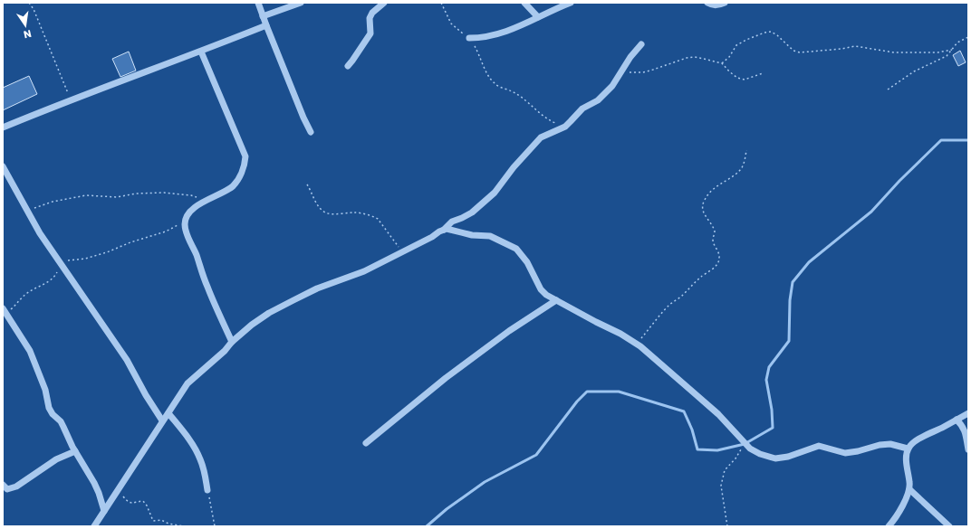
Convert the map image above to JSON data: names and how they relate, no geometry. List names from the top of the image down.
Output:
{
  "north": "bottom"
}
